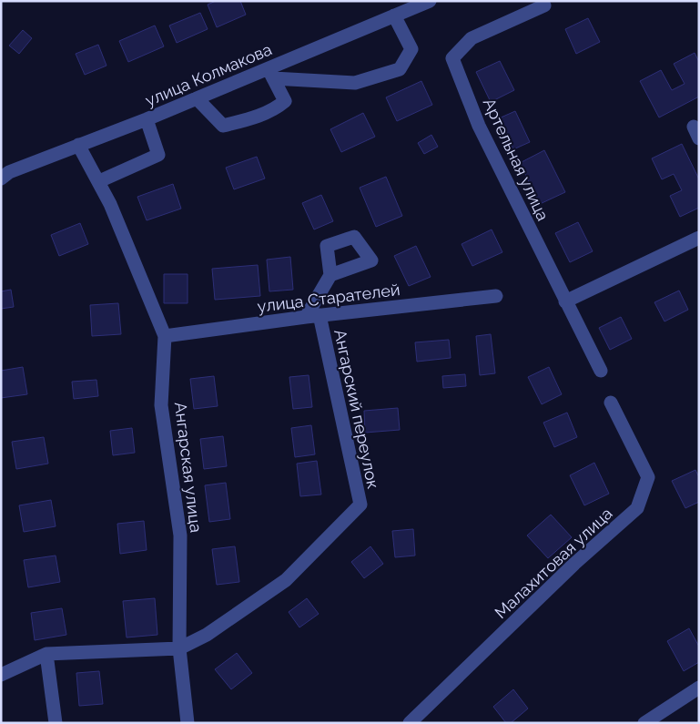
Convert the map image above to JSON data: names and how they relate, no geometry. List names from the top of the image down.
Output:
{
  "streets": {
    "street": [
      "улица Колмакова",
      "Артельная улица",
      "улица Старателей",
      "Ангарский переулок",
      "Ангарская улица",
      "Малахитовая улица"
    ]
  },
  "crossings": [
    ["улица Колмакова", "Ангарская улица"],
    ["улица Старателей", "Ангарский переулок"],
    ["улица Старателей", "Ангарская улица"],
    ["Ангарский переулок", "Ангарская улица"]
  ]
}
